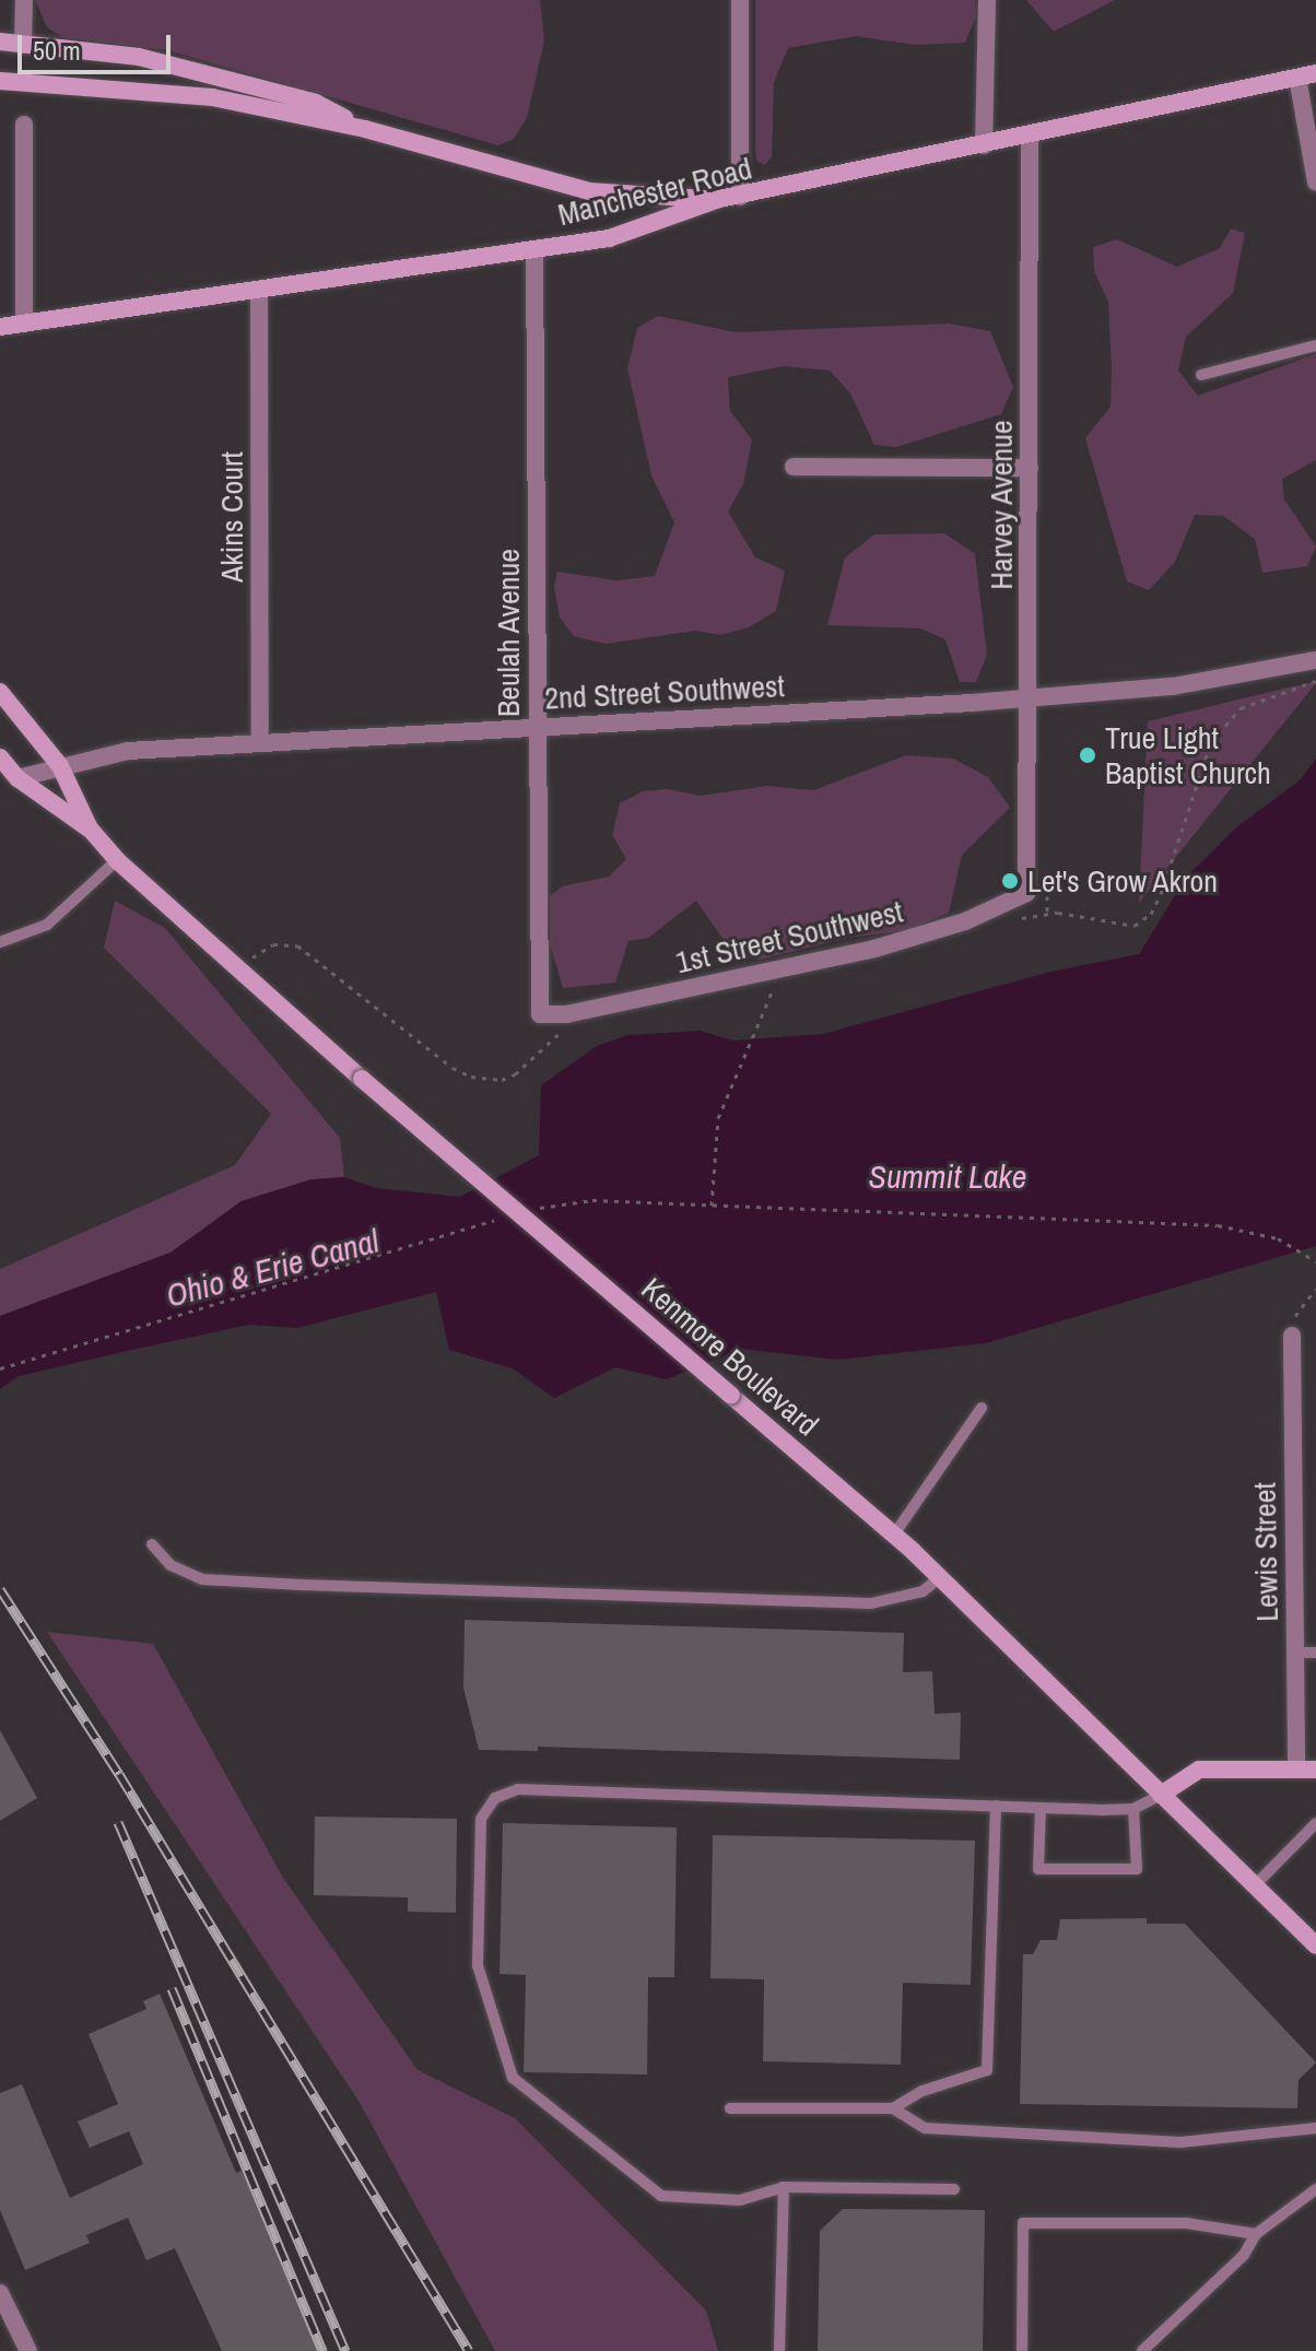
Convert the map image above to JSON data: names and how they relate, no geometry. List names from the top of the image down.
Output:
{
  "streets": {
    "main road": ["Manchester Road", "Kenmore Boulevard"],
    "street": [
      "Harvey Avenue",
      "Akins Court",
      "Beulah Avenue",
      "2nd Street Southwest",
      "1st Street Southwest",
      "Lewis Street"
    ]
  },
  "crossings": [
    ["Manchester Road", "Harvey Avenue"],
    ["Manchester Road", "Akins Court"],
    ["Manchester Road", "Beulah Avenue"],
    ["Harvey Avenue", "2nd Street Southwest"],
    ["Harvey Avenue", "1st Street Southwest"],
    ["Akins Court", "2nd Street Southwest"],
    ["Beulah Avenue", "2nd Street Southwest"],
    ["Beulah Avenue", "1st Street Southwest"],
    ["2nd Street Southwest", "Kenmore Boulevard"]
  ],
  "water": ["Summit Lake", "Ohio & Erie Canal"],
  "places": ["True Light Baptist Church", "Let's Grow Akron"],
  "scale_bar": "50 m"
}
